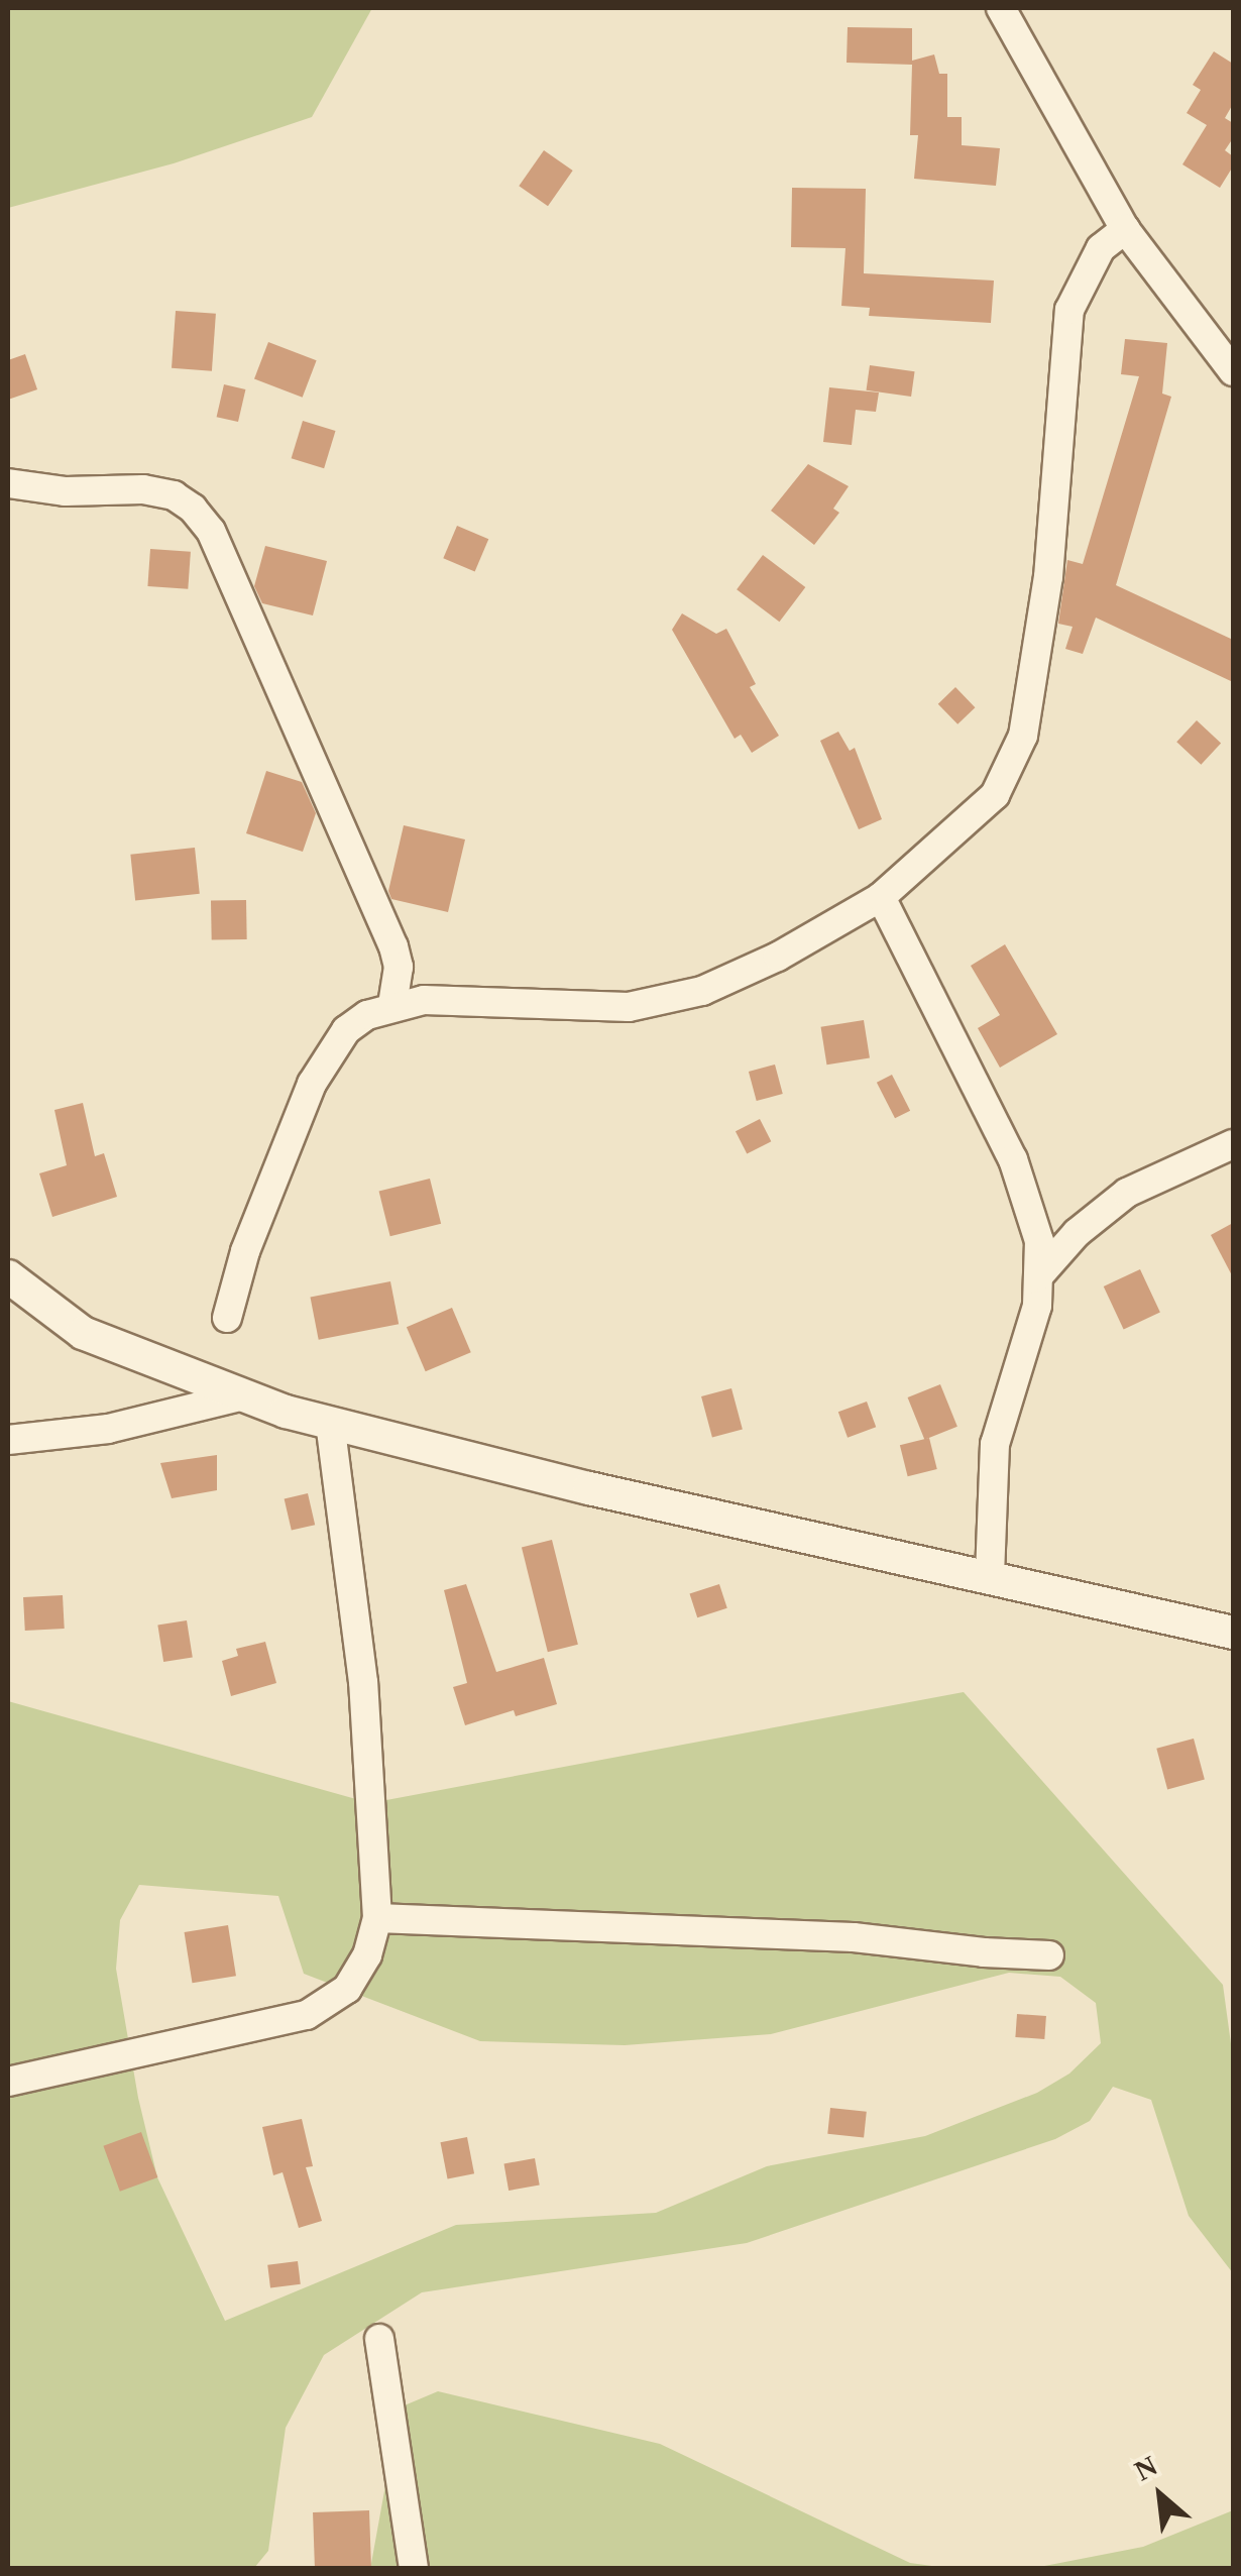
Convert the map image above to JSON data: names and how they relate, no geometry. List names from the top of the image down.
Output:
{
  "north": "top left"
}
